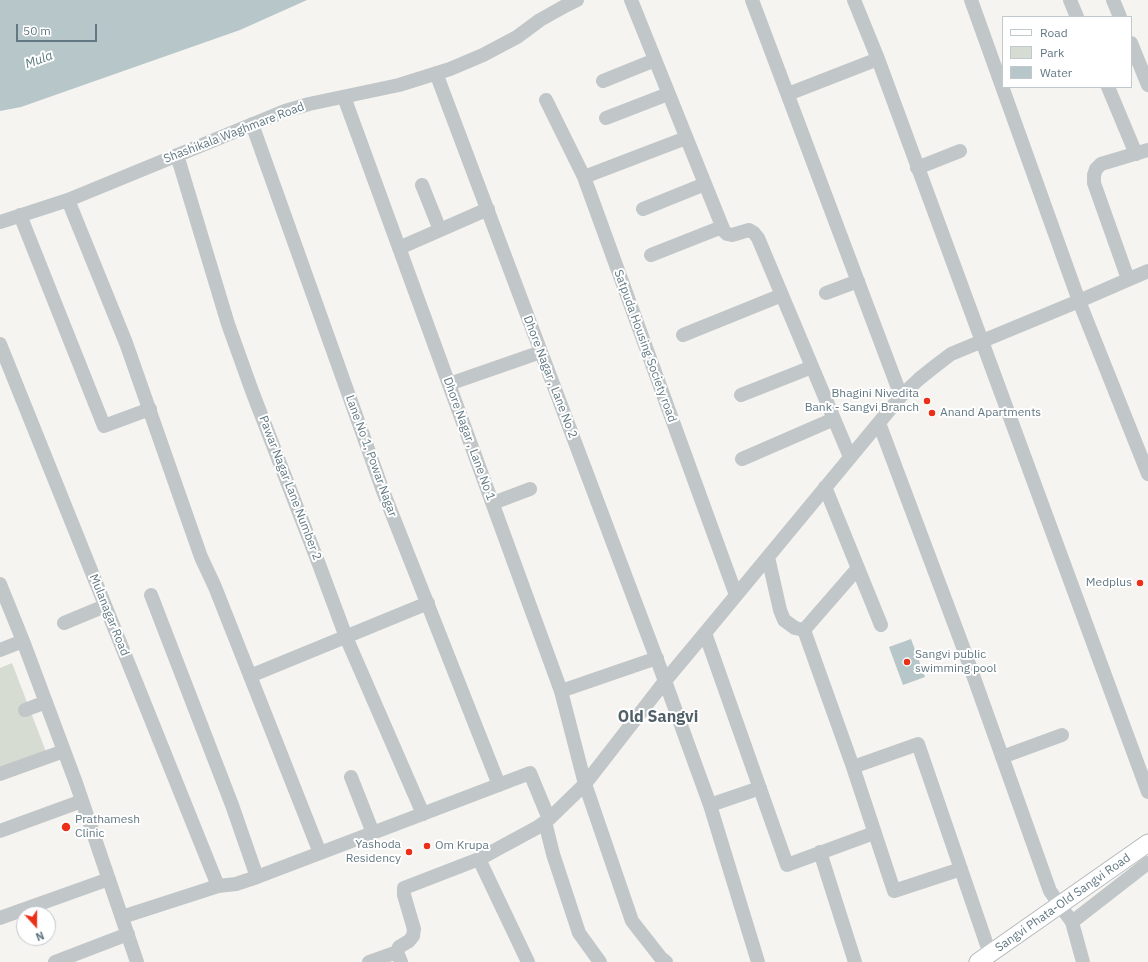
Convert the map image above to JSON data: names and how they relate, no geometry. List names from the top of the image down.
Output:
{
  "streets": {
    "main road": ["Sangvi Phata-Old Sangvi Road"],
    "street": [
      "Shashikala Waghmare Road",
      "Satpuda Housing Society road",
      "Dhore Nagar , Lane No 2",
      "Dhore Nagar , Lane No 1",
      "Lane No 1, Powar Nagar",
      "Pawar Nagar Lane Number 2",
      "Mulanagar Road"
    ]
  },
  "crossings": [
    ["Shashikala Waghmare Road", "Dhore Nagar , Lane No 2"],
    ["Shashikala Waghmare Road", "Dhore Nagar , Lane No 1"],
    ["Shashikala Waghmare Road", "Lane No 1, Powar Nagar"],
    ["Shashikala Waghmare Road", "Pawar Nagar Lane Number 2"]
  ],
  "districts": ["Old Sangvi"],
  "water": ["Mula"],
  "places": [
    "Bhagini Nivedita Bank - Sangvi Branch",
    "Anand Apartments",
    "Medplus",
    "Sangvi public swimming pool",
    "Prathamesh Clinic",
    "Om Krupa",
    "Yashoda Residency"
  ],
  "legend": ["Road", "Park", "Water"],
  "scale_bar": "50 m",
  "north": "bottom"
}
